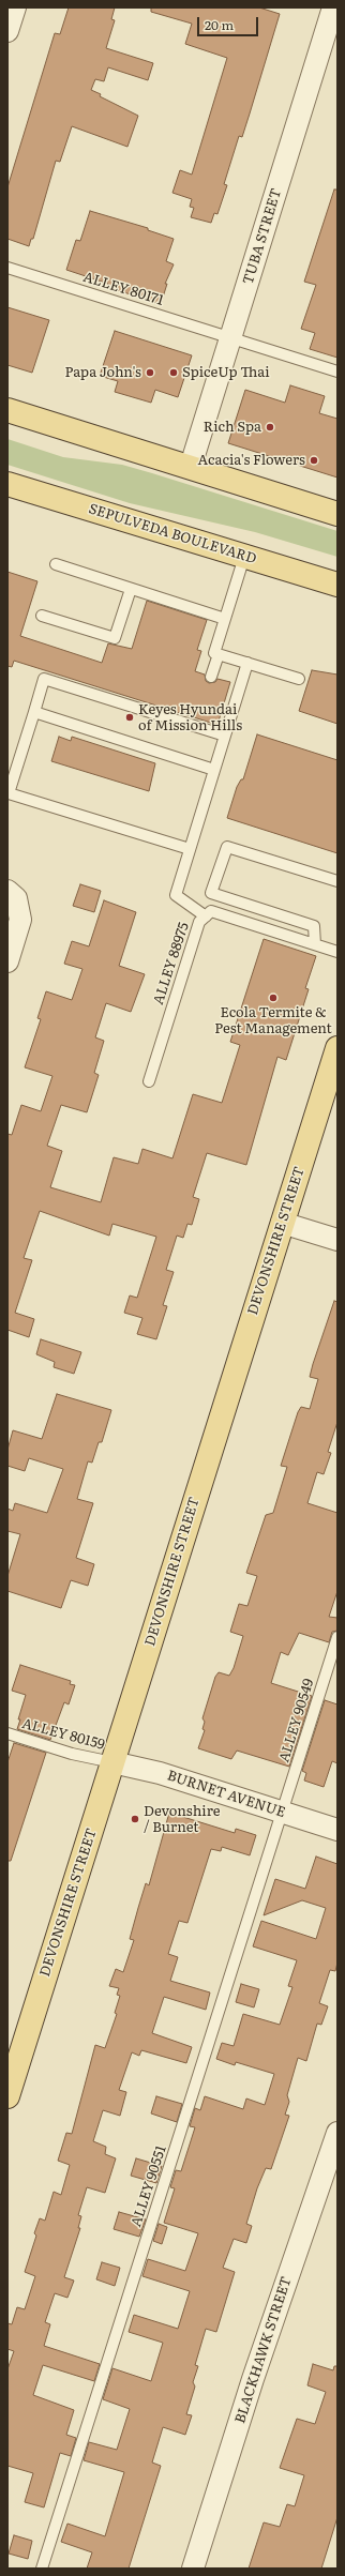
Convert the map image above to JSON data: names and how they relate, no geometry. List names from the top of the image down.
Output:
{
  "streets": {
    "main road": ["SEPULVEDA BOULEVARD", "DEVONSHIRE STREET"],
    "street": ["TUBA STREET", "BURNET AVENUE", "BLACKHAWK STREET"],
    "lane": [
      "ALLEY 80171",
      "ALLEY 88975",
      "ALLEY 90549",
      "ALLEY 80159",
      "ALLEY 90551"
    ]
  },
  "crossings": [
    ["TUBA STREET", "ALLEY 80171"],
    ["DEVONSHIRE STREET", "ALLEY 80159"],
    ["DEVONSHIRE STREET", "BURNET AVENUE"],
    ["ALLEY 90549", "BURNET AVENUE"],
    ["ALLEY 90549", "ALLEY 90551"],
    ["ALLEY 80159", "BURNET AVENUE"],
    ["BURNET AVENUE", "ALLEY 90551"]
  ],
  "places": [
    "Papa John's",
    "SpiceUp Thai",
    "Rich Spa",
    "Acacia's Flowers",
    "Keyes Hyundai of Mission Hills",
    "Ecola Termite & Pest Management",
    "Devonshire / Burnet"
  ],
  "scale_bar": "20 m"
}
